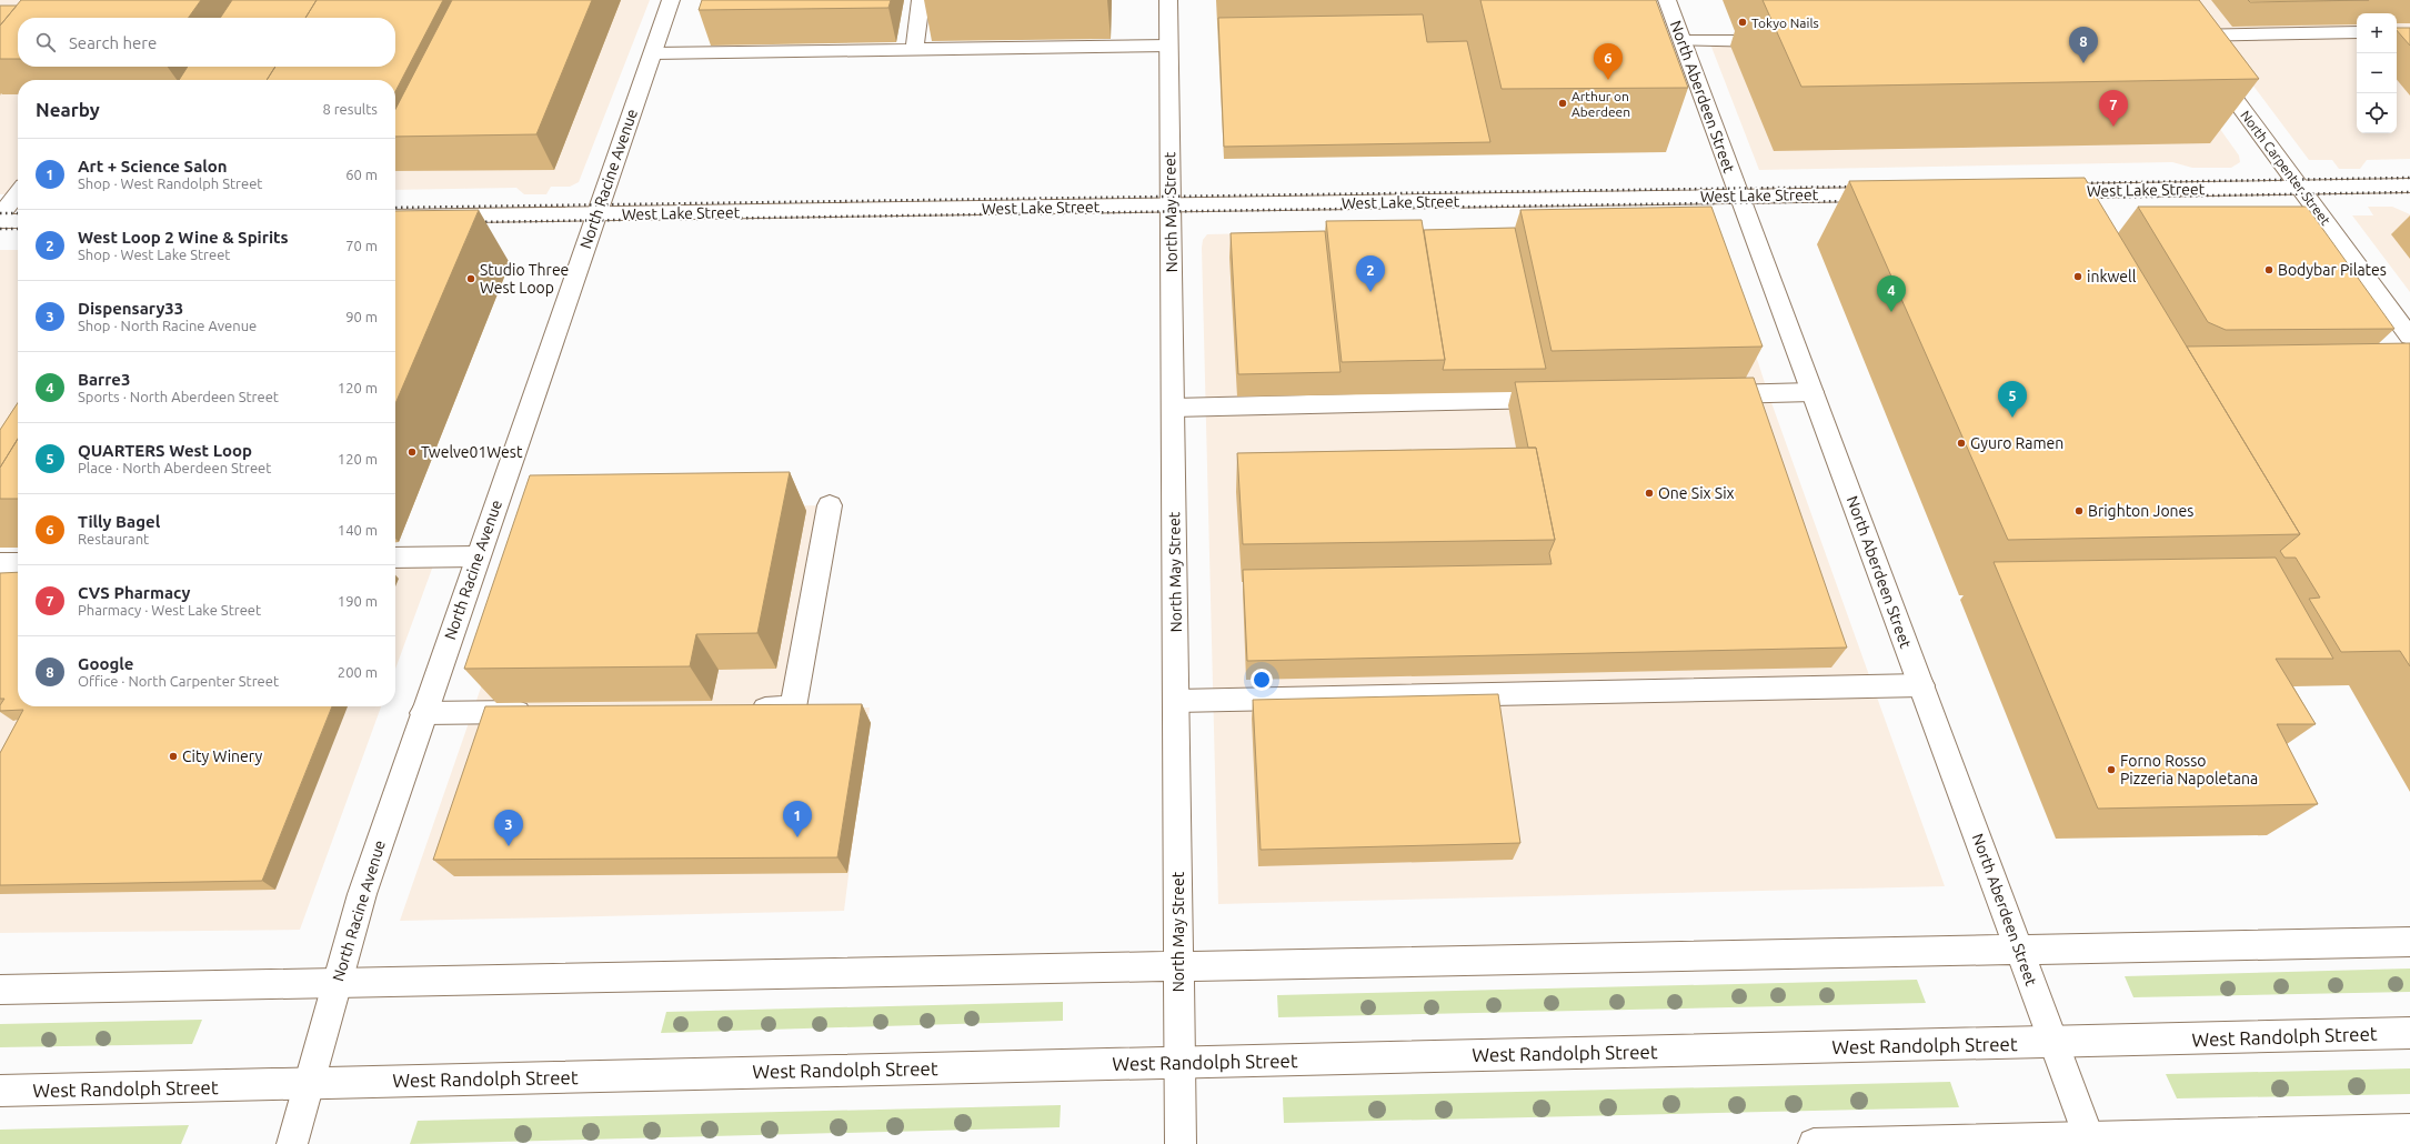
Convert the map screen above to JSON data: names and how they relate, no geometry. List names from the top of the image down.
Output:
{
  "streets": {
    "street": [
      "North Aberdeen Street",
      "North Carpenter Street",
      "North Racine Avenue",
      "West Lake Street",
      "North May Street",
      "West Randolph Street"
    ]
  },
  "crossings": [
    ["North Aberdeen Street", "West Lake Street"],
    ["North Aberdeen Street", "West Randolph Street"],
    ["North Carpenter Street", "West Lake Street"],
    ["North Racine Avenue", "West Lake Street"],
    ["North Racine Avenue", "West Randolph Street"],
    ["West Lake Street", "North May Street"],
    ["North May Street", "West Randolph Street"]
  ],
  "places": [
    "Tokyo Nails",
    "Arthur on Aberdeen",
    "Bodybar Pilates",
    "inkwell",
    "Studio Three West Loop",
    "Gyuro Ramen",
    "Twelve01West",
    "One Six Six",
    "Brighton Jones",
    "City Winery",
    "Forno Rosso Pizzeria Napoletana"
  ],
  "page": {
    "map_buttons": ["+", "−"],
    "search": "Search here",
    "pins": [
      "8",
      "6",
      "7",
      "2",
      "4",
      "5",
      "1",
      "3"
    ],
    "heading": ["Nearby", "8 results"],
    "list": [
      {
        "mark": "1",
        "name": "Art + Science Salon",
        "note": "Shop · West Randolph Street",
        "value": "60 m"
      },
      {
        "mark": "2",
        "name": "West Loop 2 Wine & Spirits",
        "note": "Shop · West Lake Street",
        "value": "70 m"
      },
      {
        "mark": "3",
        "name": "Dispensary33",
        "note": "Shop · North Racine Avenue",
        "value": "90 m"
      },
      {
        "mark": "4",
        "name": "Barre3",
        "note": "Sports · North Aberdeen Street",
        "value": "120 m"
      },
      {
        "mark": "5",
        "name": "QUARTERS West Loop",
        "note": "Place · North Aberdeen Street",
        "value": "120 m"
      },
      {
        "mark": "6",
        "name": "Tilly Bagel",
        "note": "Restaurant",
        "value": "140 m"
      },
      {
        "mark": "7",
        "name": "CVS Pharmacy",
        "note": "Pharmacy · West Lake Street",
        "value": "190 m"
      },
      {
        "mark": "8",
        "name": "Google",
        "note": "Office · North Carpenter Street",
        "value": "200 m"
      }
    ]
  }
}
